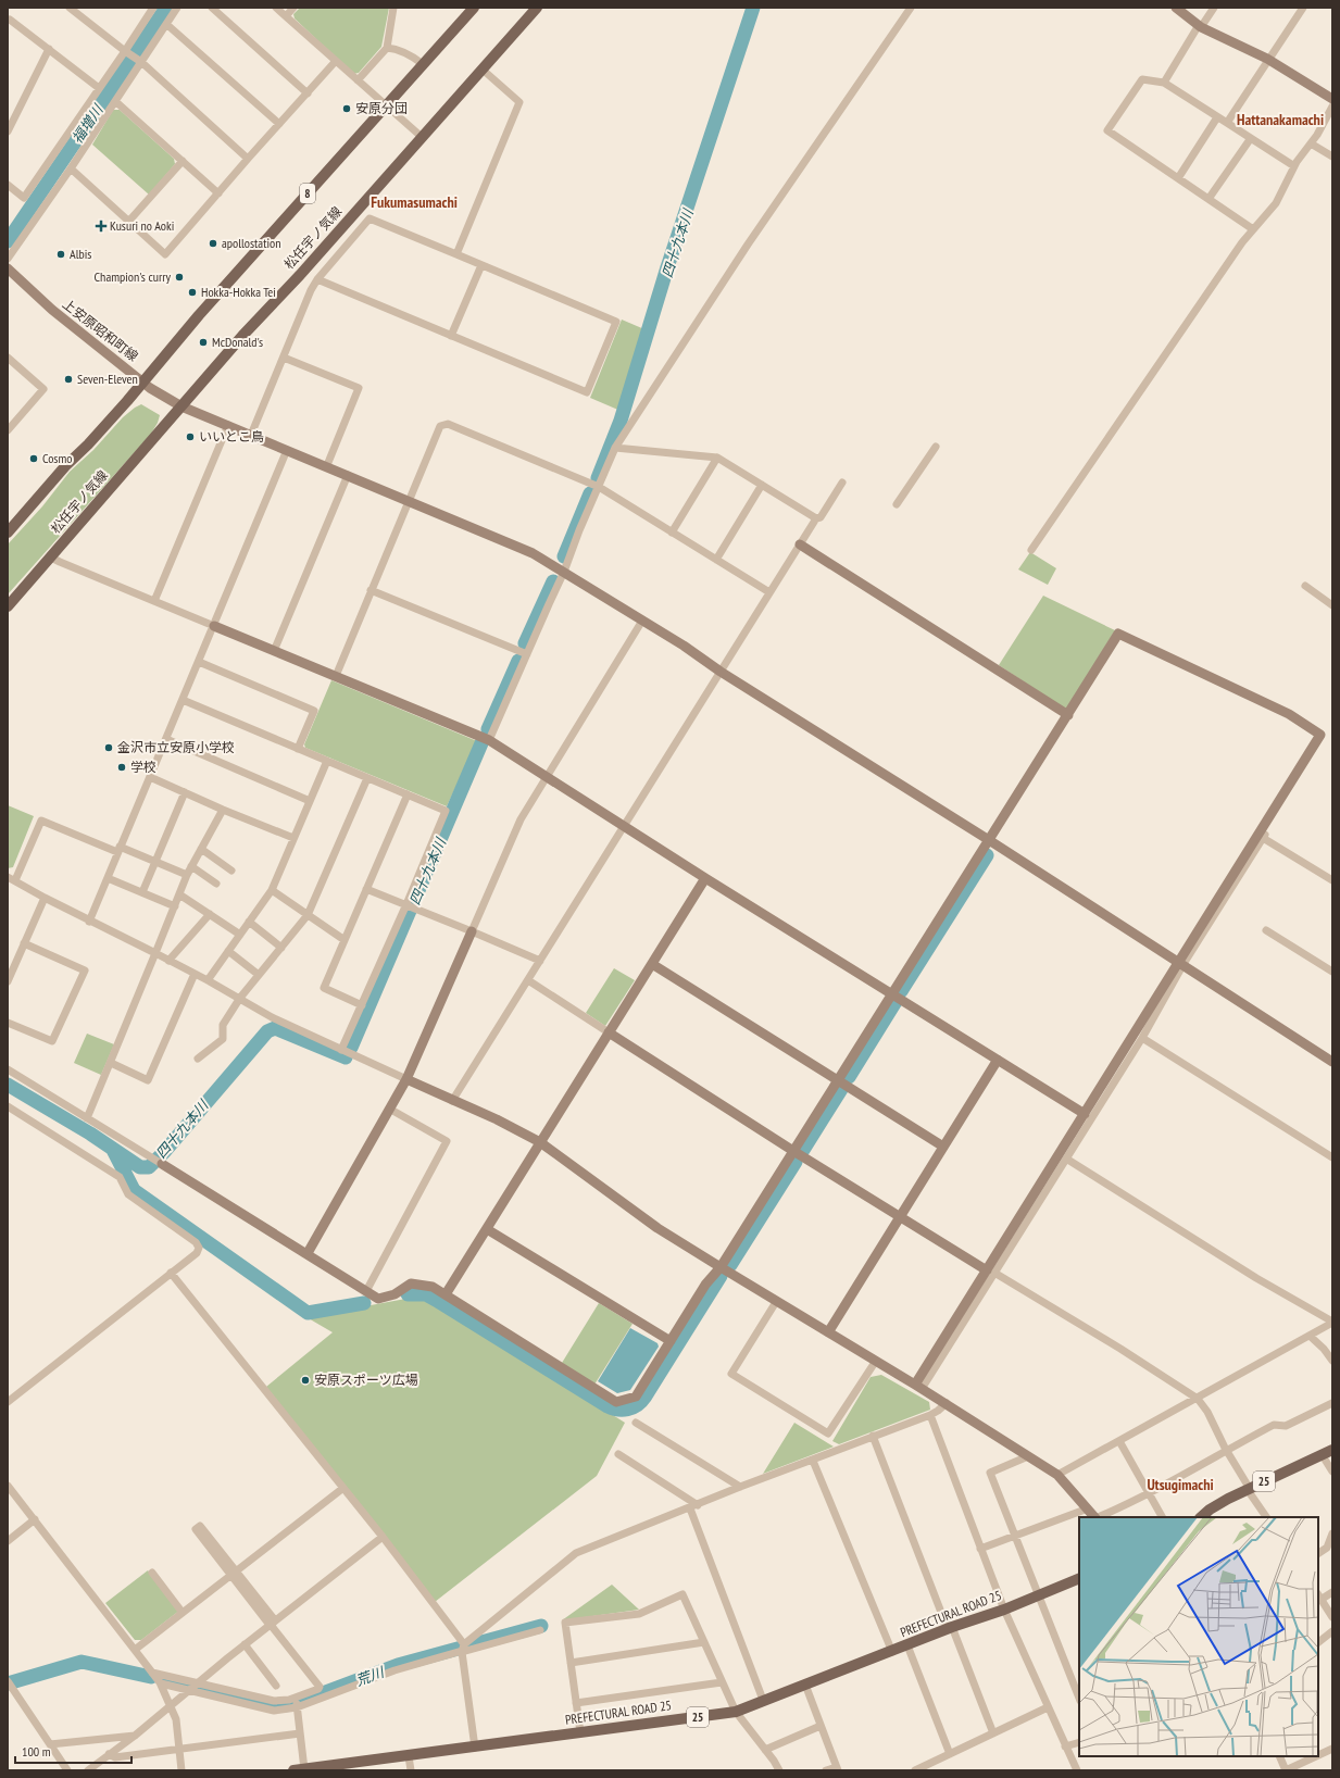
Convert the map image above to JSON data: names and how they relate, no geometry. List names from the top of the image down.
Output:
{
  "streets": {
    "main road": [
      "8",
      "松任宇ノ気線",
      "25",
      "PREFECTURAL ROAD 25"
    ],
    "street": ["上安原昭和町線"]
  },
  "crossings": [
    ["8", "上安原昭和町線"],
    ["松任宇ノ気線", "上安原昭和町線"]
  ],
  "districts": ["Hattanakamachi", "Fukumasumachi", "Utsugimachi"],
  "water": ["福増川", "四十九本川", "荒川"],
  "places": {
    "other": [
      "安原分団",
      "apollostation",
      "Albis",
      "Champion's curry",
      "Hokka-Hokka Tei",
      "McDonald's",
      "Seven-Eleven",
      "いいとこ鳥",
      "Cosmo",
      "金沢市立安原小学校",
      "学校",
      "安原スポーツ広場"
    ],
    "health": ["Kusuri no Aoki"]
  },
  "scale_bar": "100 m"
}
